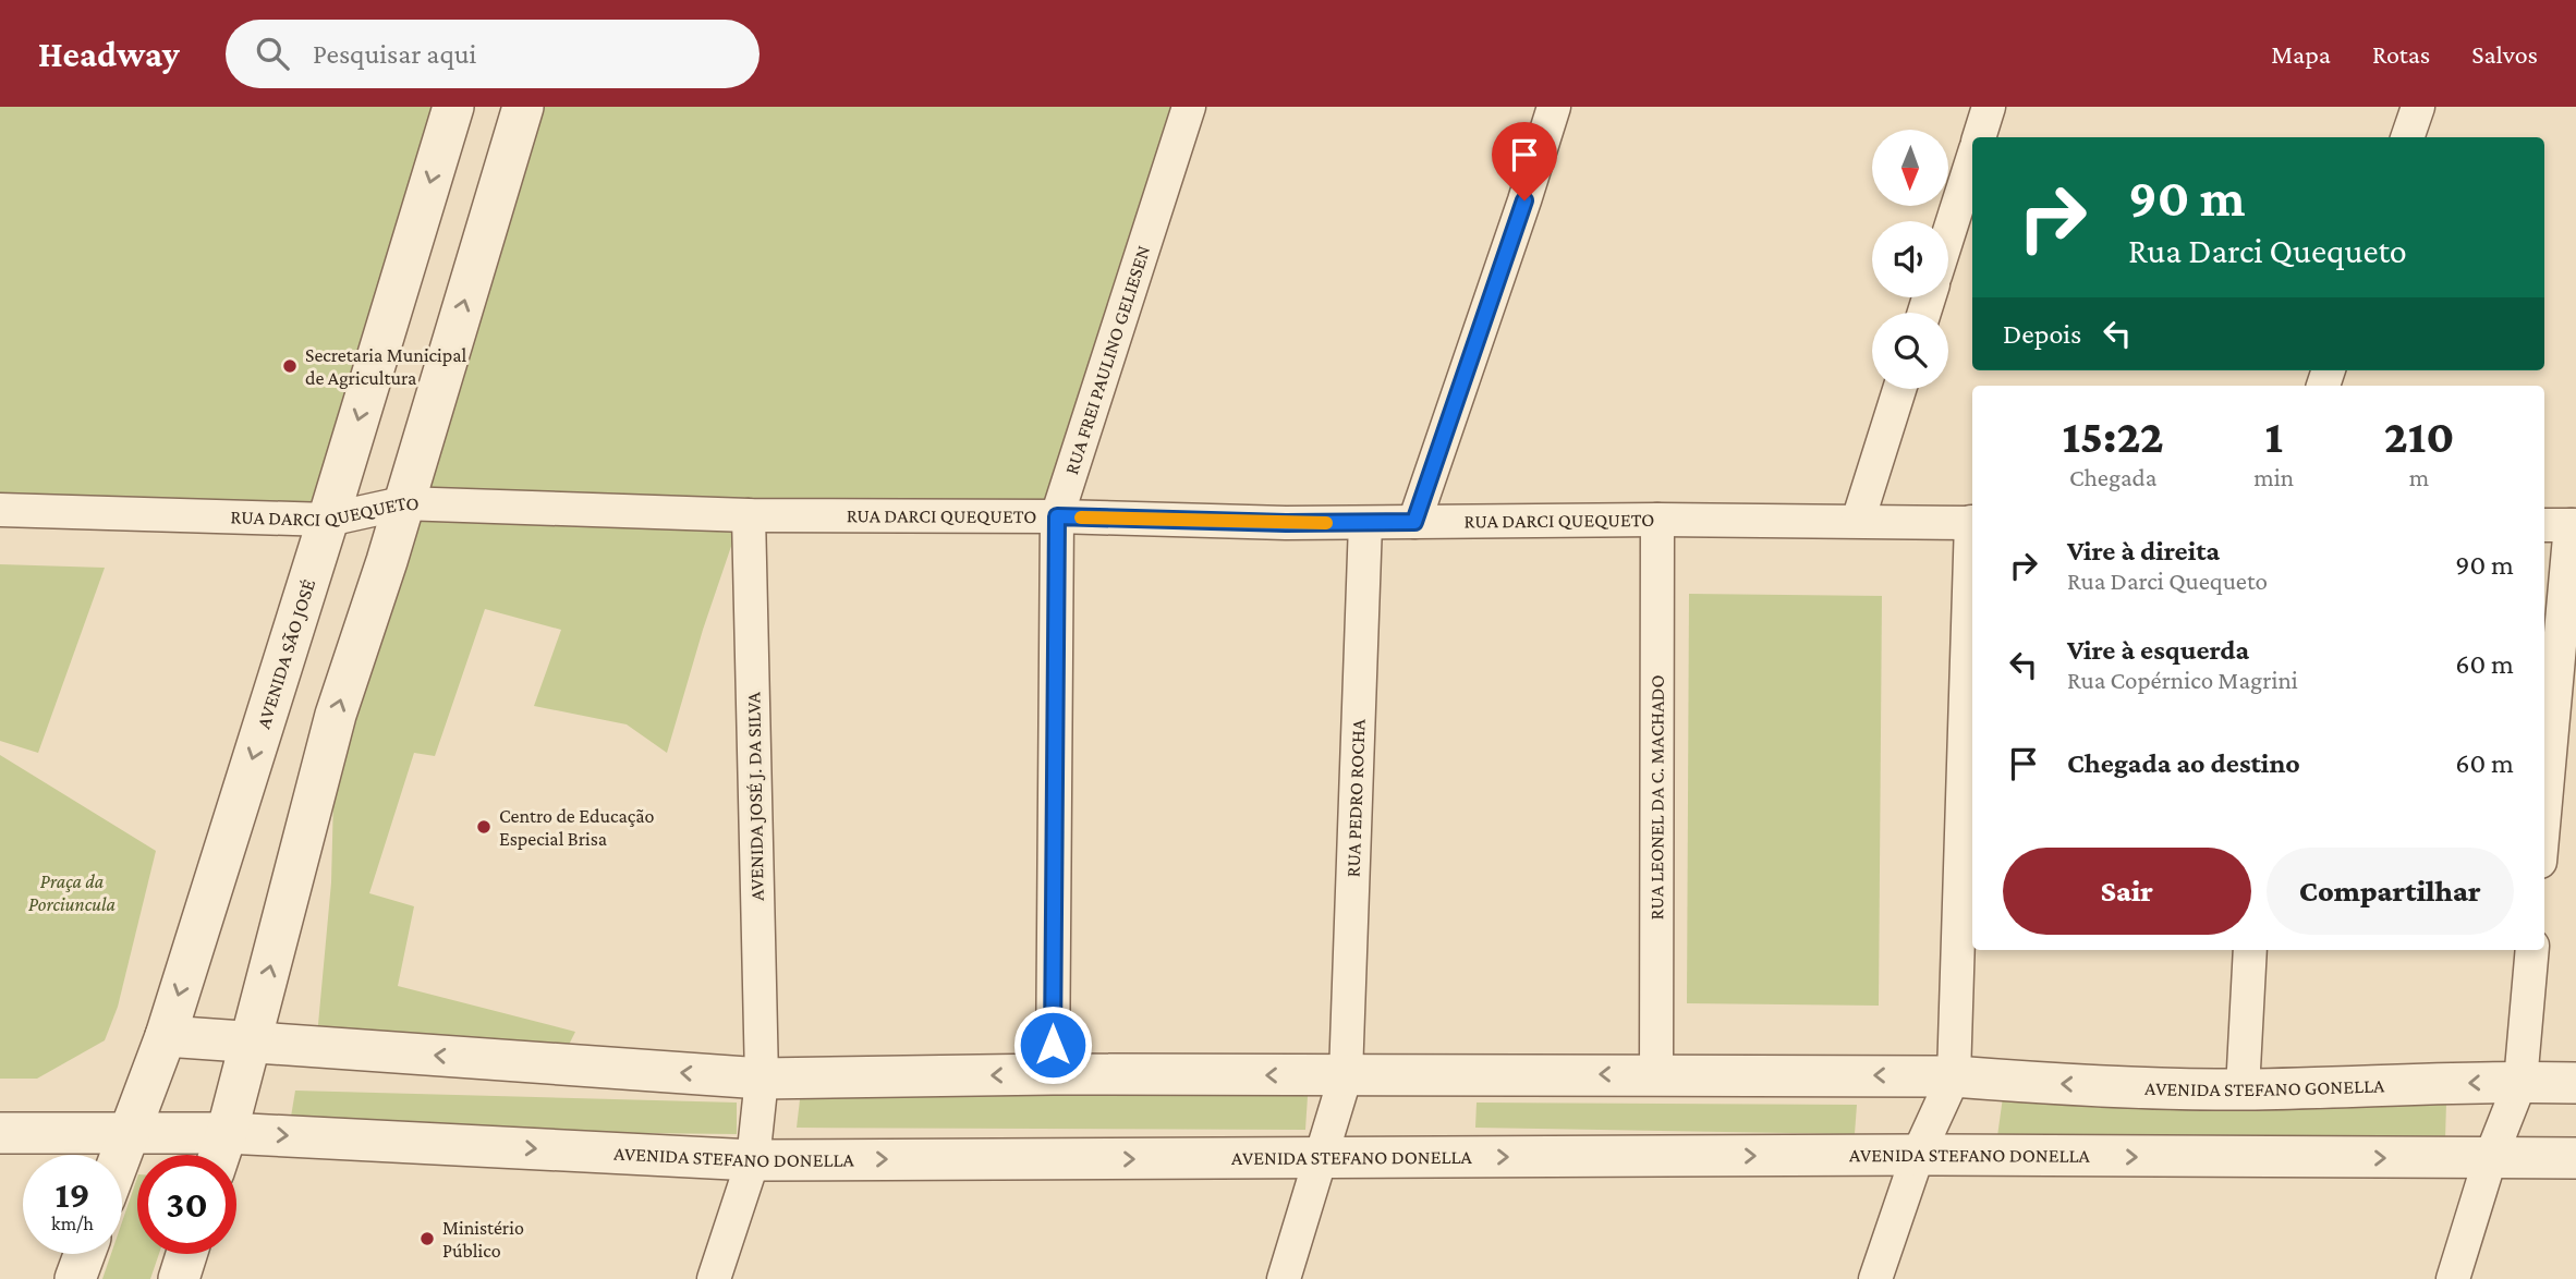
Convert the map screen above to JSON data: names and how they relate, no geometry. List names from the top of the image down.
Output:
{
  "streets": {
    "street": [
      "RUA FREI PAULINO GELIESEN",
      "RUA DARCI QUEQUETO",
      "AVENIDA SÃO JOSÉ",
      "AVENIDA JOSÉ J. DA SILVA",
      "RUA LEONEL DA C. MACHADO",
      "RUA PEDRO ROCHA",
      "AVENIDA STEFANO GONELLA",
      "AVENIDA STEFANO DONELLA"
    ]
  },
  "crossings": [
    ["RUA FREI PAULINO GELIESEN", "RUA DARCI QUEQUETO"],
    ["RUA DARCI QUEQUETO", "AVENIDA SÃO JOSÉ"],
    ["RUA DARCI QUEQUETO", "AVENIDA JOSÉ J. DA SILVA"],
    ["RUA DARCI QUEQUETO", "RUA LEONEL DA C. MACHADO"],
    ["RUA DARCI QUEQUETO", "RUA PEDRO ROCHA"],
    ["AVENIDA SÃO JOSÉ", "AVENIDA STEFANO DONELLA"],
    ["AVENIDA JOSÉ J. DA SILVA", "AVENIDA STEFANO DONELLA"],
    ["RUA PEDRO ROCHA", "AVENIDA STEFANO DONELLA"]
  ],
  "one_way": ["AVENIDA STEFANO GONELLA"],
  "parks": ["Praça da Porciuncula"],
  "places": ["Secretaria Municipal de Agricultura", "Centro de Educação Especial Brisa", "Ministério Público"],
  "north": "bottom",
  "page": {
    "header": "Headway",
    "search": "Pesquisar aqui",
    "nav": ["Mapa", "Rotas", "Salvos"],
    "turn": ["90 m", "Rua Darci Quequeto"],
    "then": "Depois",
    "eta": [
      "15:22",
      "Chegada",
      "1",
      "min",
      "210",
      "m"
    ],
    "list": [
      {
        "name": "Vire à direita",
        "note": "Rua Darci Quequeto",
        "value": "90 m"
      },
      {
        "name": "Vire à esquerda",
        "note": "Rua Copérnico Magrini",
        "value": "60 m"
      },
      {
        "name": "Chegada ao destino",
        "value": "60 m"
      }
    ],
    "buttons": ["Sair", "Compartilhar"],
    "speed": "19 km/h",
    "limit": "30"
  }
}
